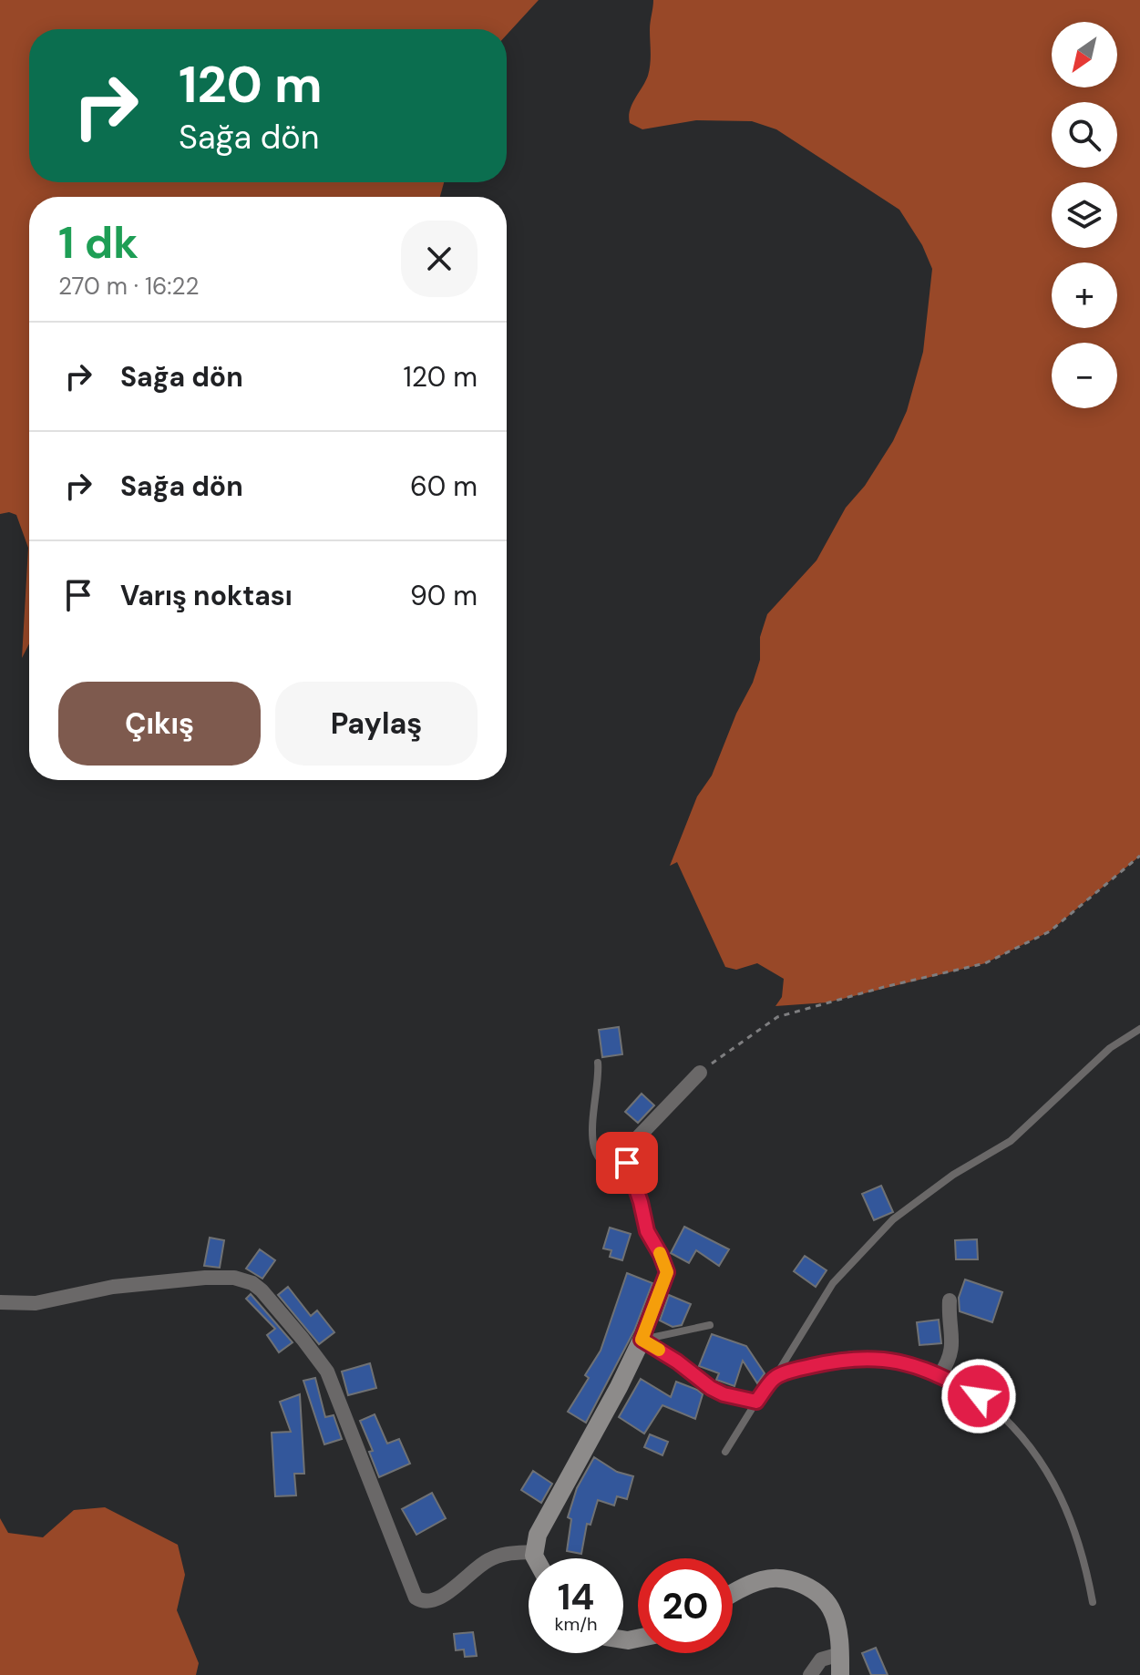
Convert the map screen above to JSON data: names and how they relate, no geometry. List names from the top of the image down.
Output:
{
  "north": "bottom left",
  "page": {
    "map_buttons": ["+", "−"],
    "turn": ["120 m", "Sağa dön"],
    "heading": ["1 dk", "270 m · 16:22"],
    "list": [
      {
        "name": "Sağa dön",
        "value": "120 m"
      },
      {
        "name": "Sağa dön",
        "value": "60 m"
      },
      {
        "name": "Varış noktası",
        "value": "90 m"
      }
    ],
    "buttons": ["Çıkış", "Paylaş"],
    "speed": "14 km/h",
    "limit": "20"
  }
}
